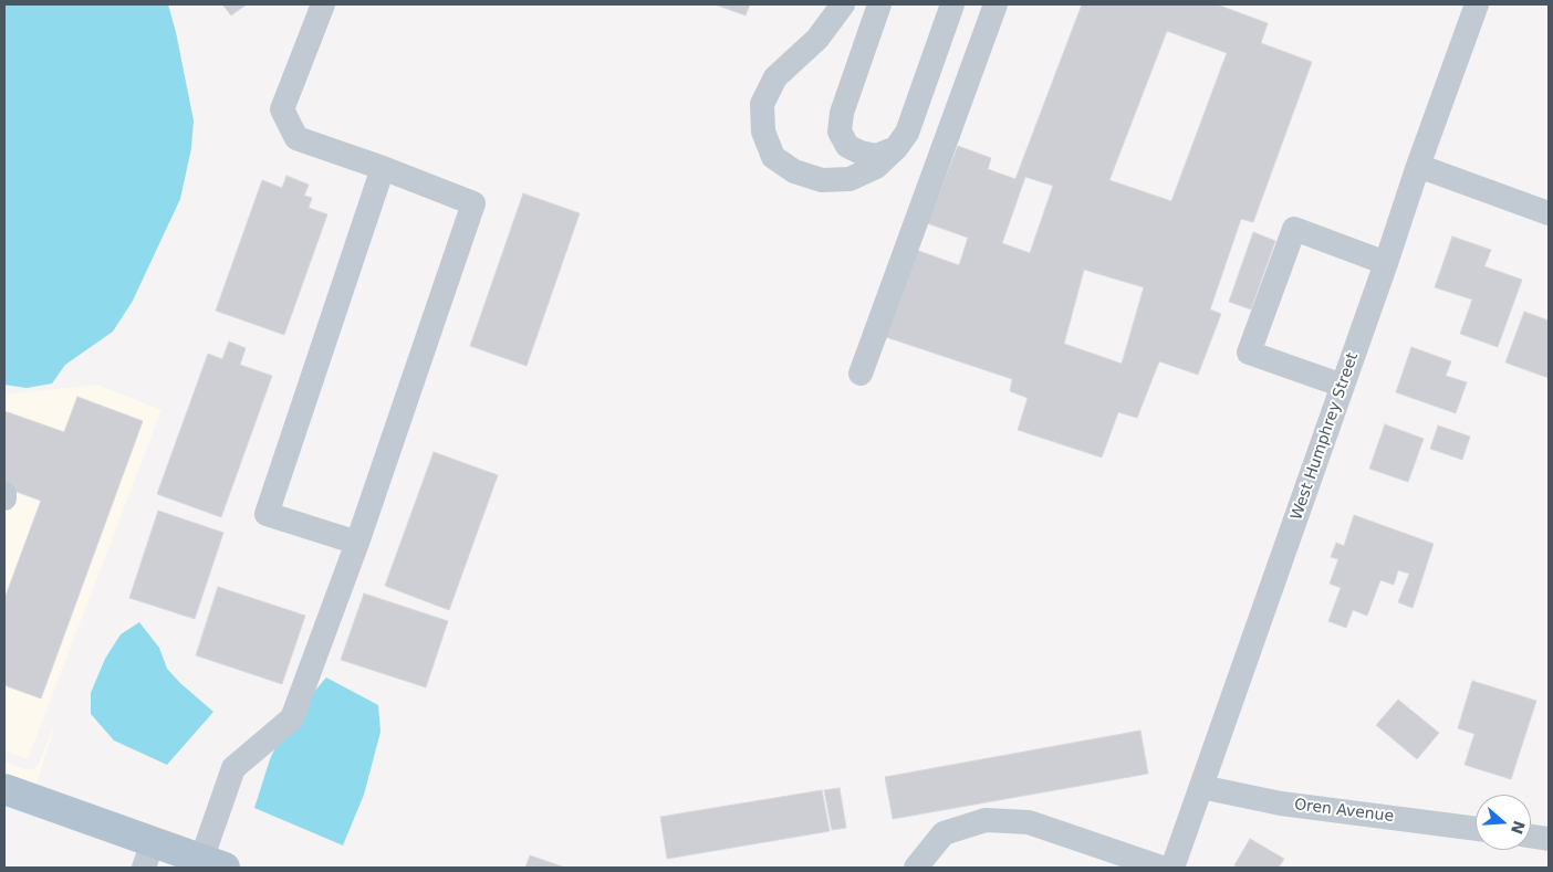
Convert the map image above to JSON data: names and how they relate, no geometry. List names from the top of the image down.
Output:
{
  "streets": {
    "street": ["West Humphrey Street", "Oren Avenue"]
  },
  "crossings": [
    ["West Humphrey Street", "Oren Avenue"]
  ],
  "north": "right"
}
